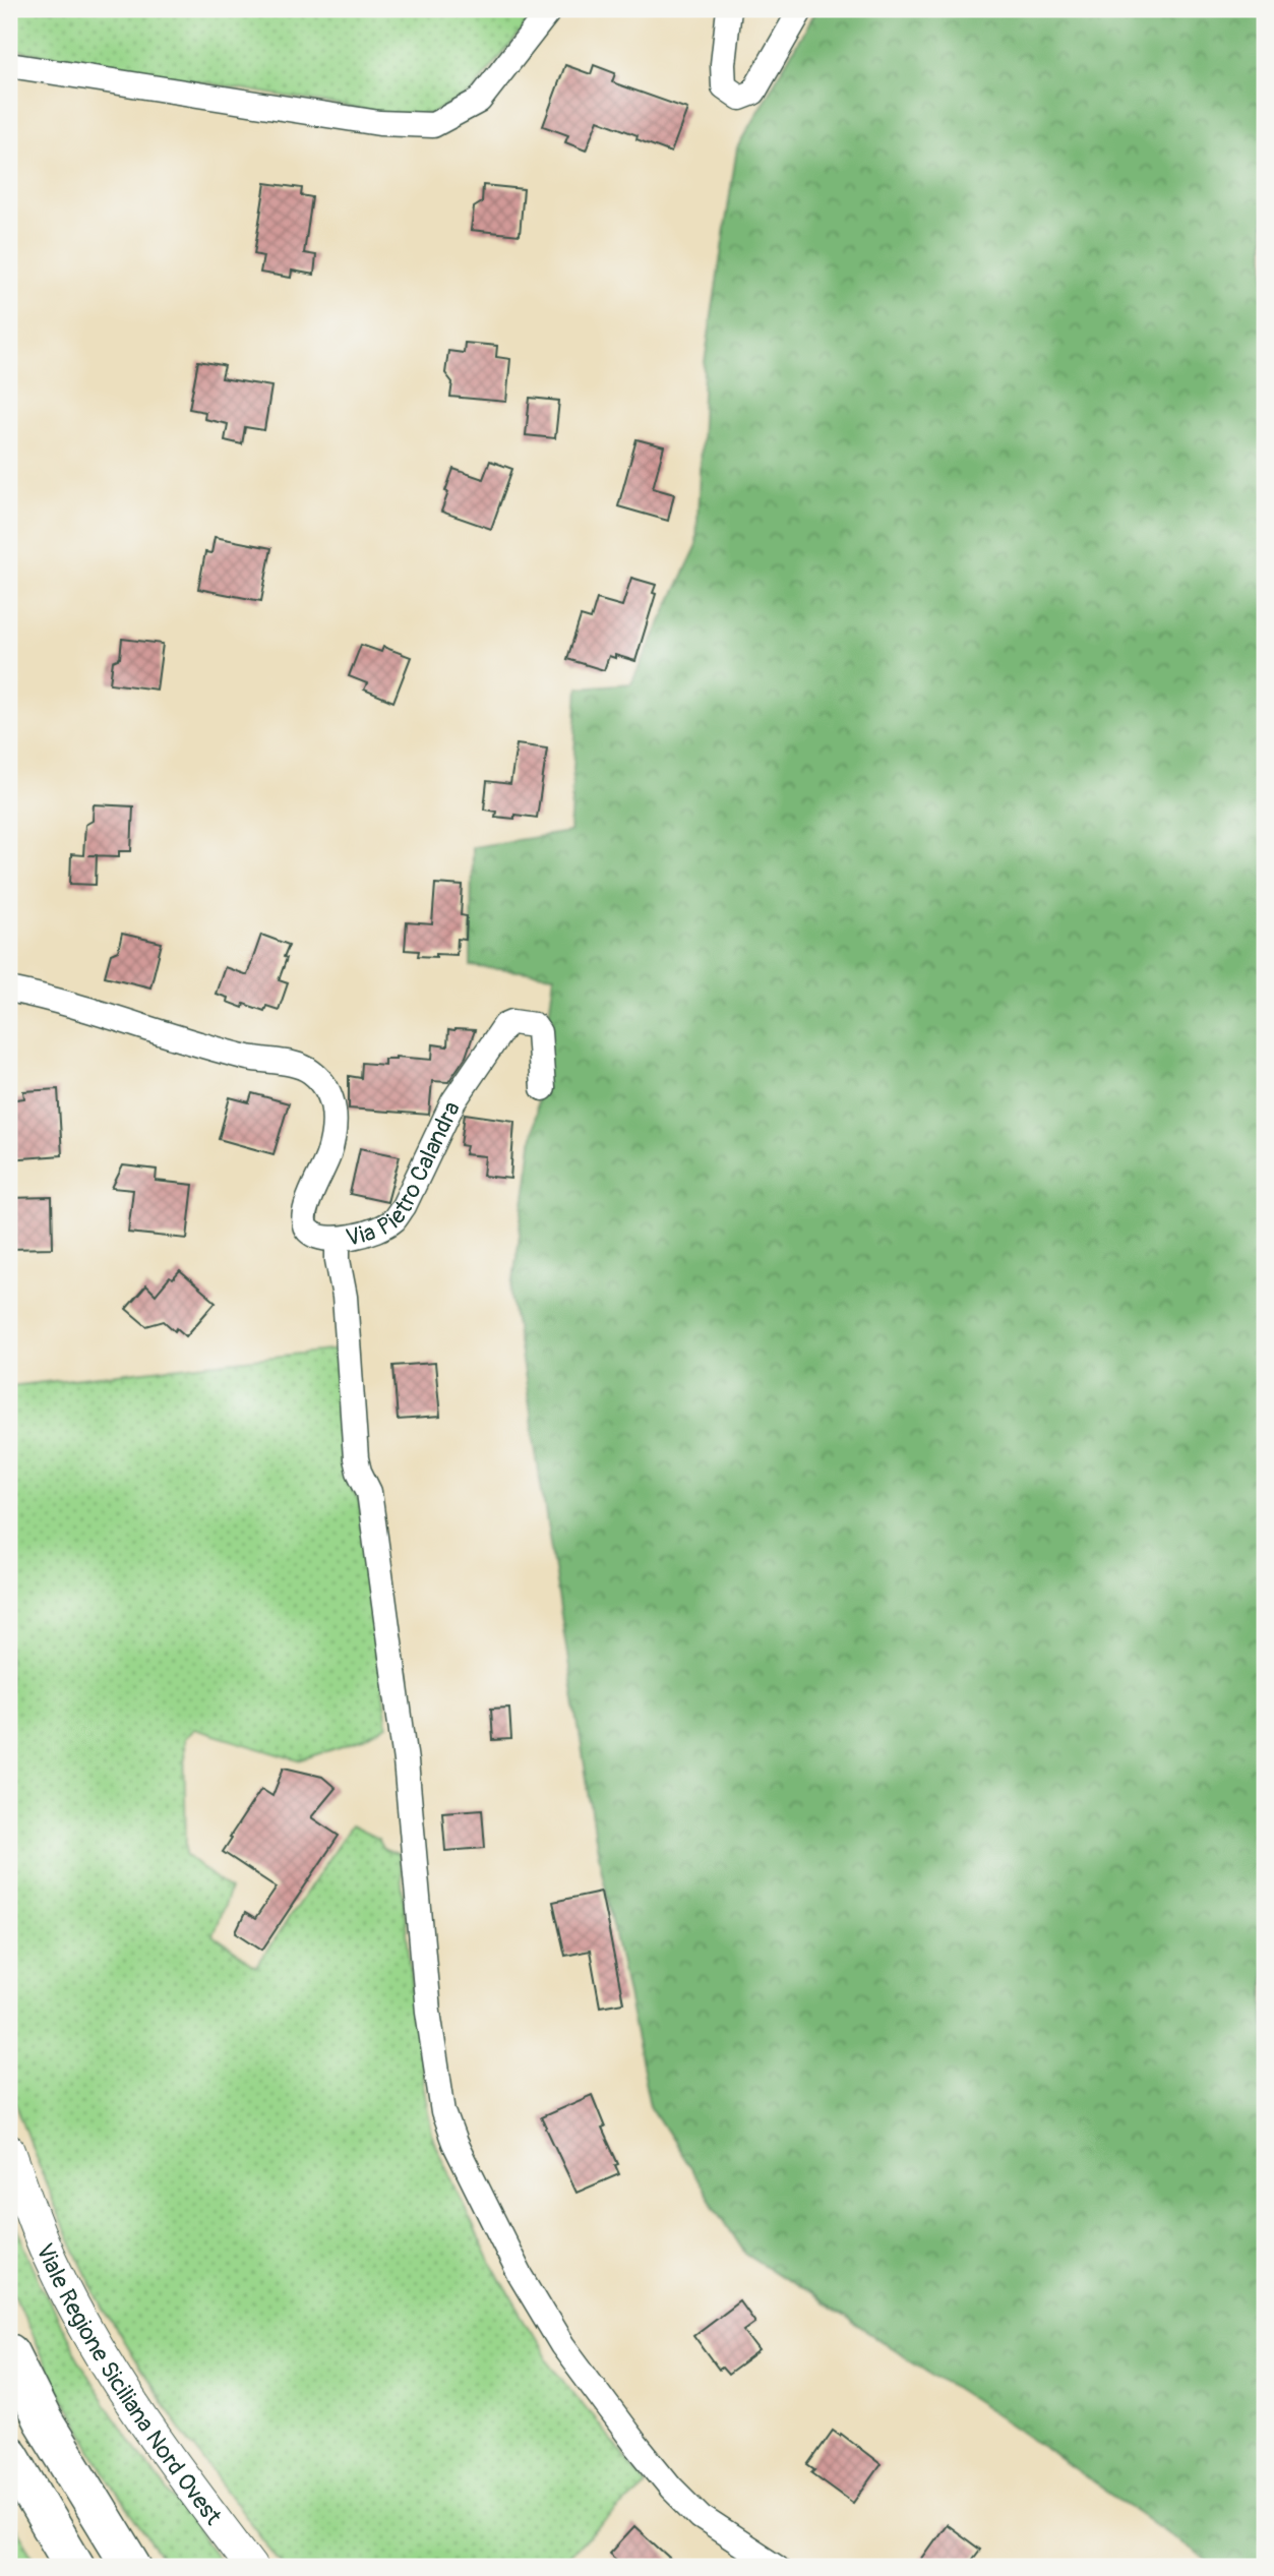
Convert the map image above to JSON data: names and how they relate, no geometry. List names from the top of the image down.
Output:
{
  "streets": {
    "street": ["Via Pietro Calandra", "Viale Regione Siciliana Nord Ovest"]
  }
}
